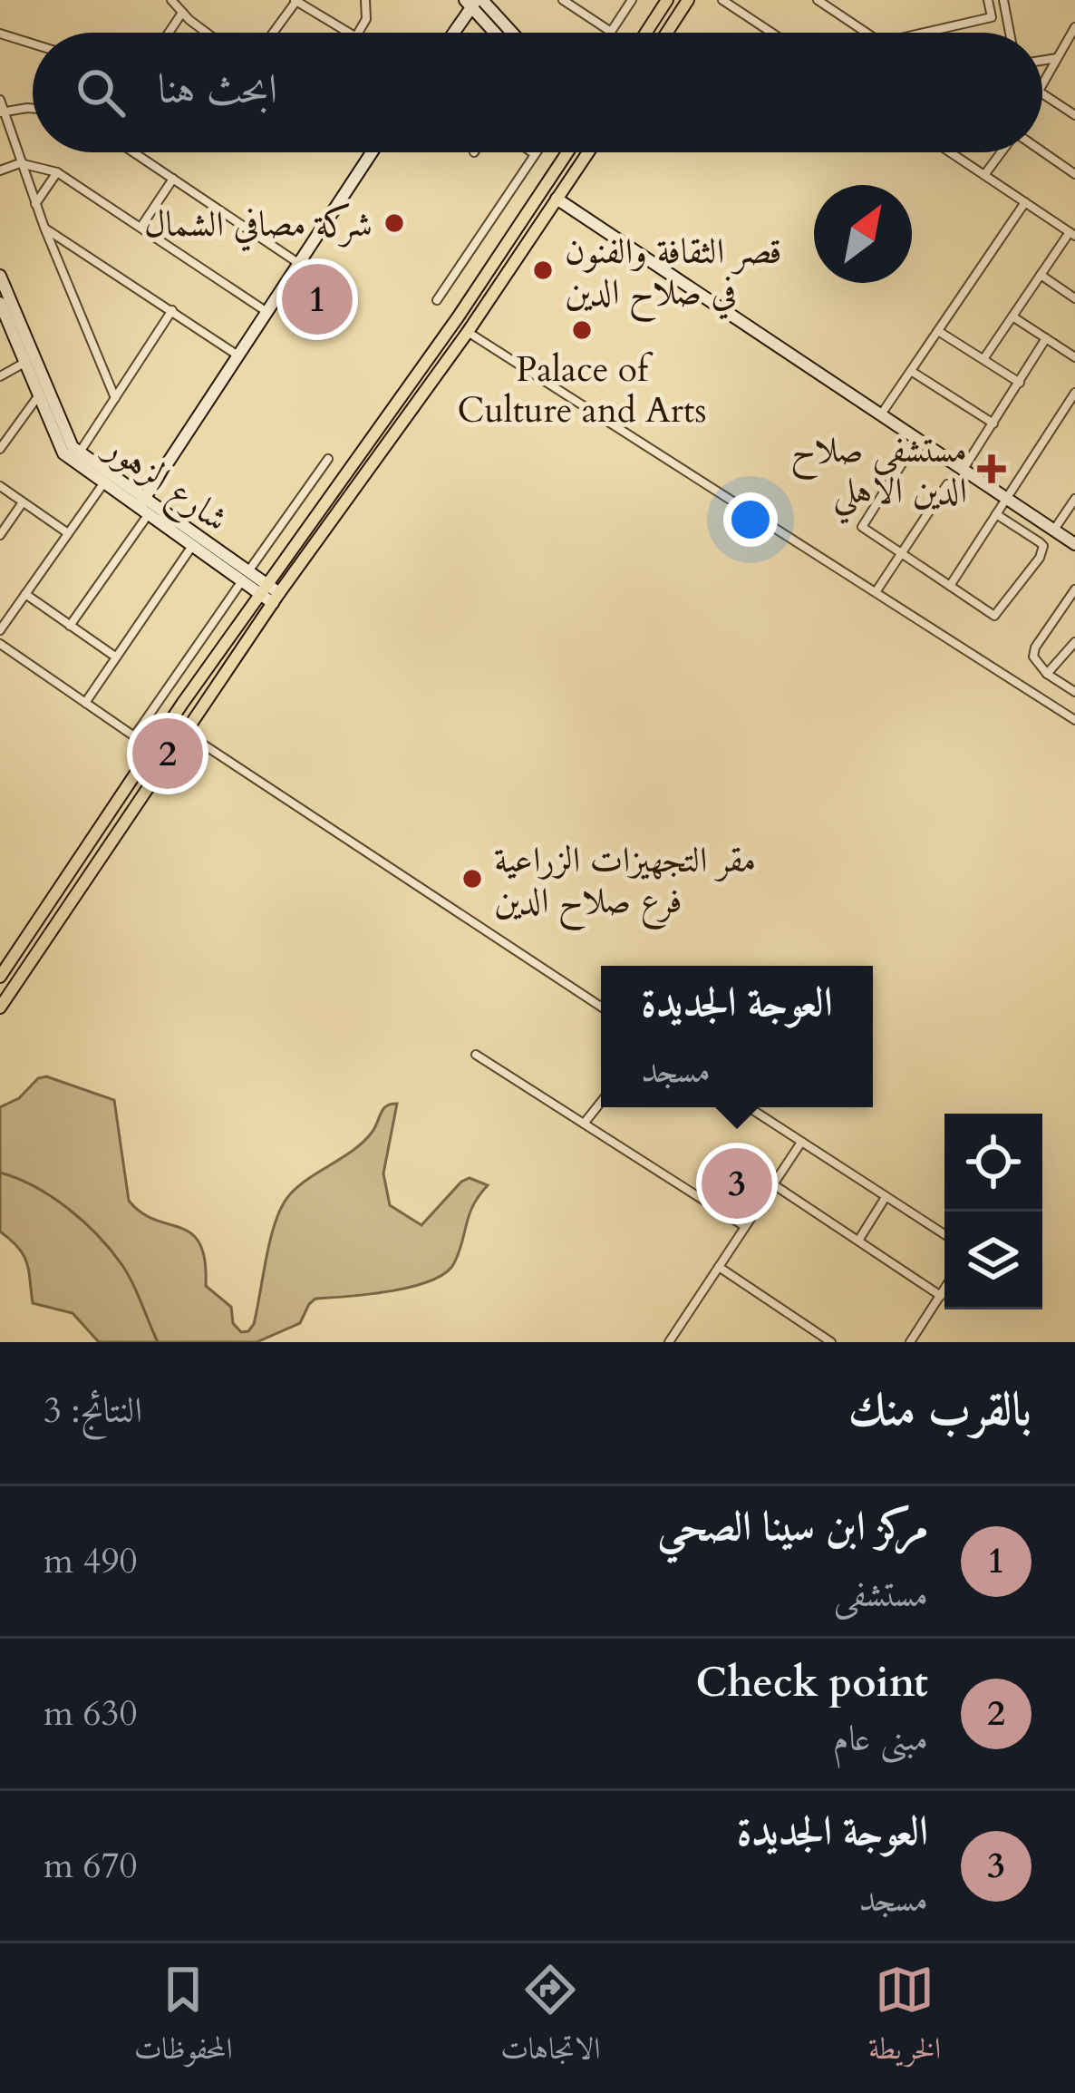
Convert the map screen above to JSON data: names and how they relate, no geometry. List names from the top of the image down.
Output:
{
  "streets": {
    "street": ["شارع الزهور"]
  },
  "places": {
    "other": [
      "شركة مصافي الشمال",
      "قصر الثقافة والفنون في صلاح الدين",
      "Palace of Culture and Arts",
      "مقر التجهيزات الزراعية فرع صلاح الدين"
    ],
    "health": ["مستشفى صلاح الدين الاهلي"]
  },
  "north": "top right",
  "page": {
    "search": "ابحث هنا",
    "pins": ["1", "2", "3"],
    "popup": ["العوجة الجديدة", "مسجد"],
    "heading": ["بالقرب منك", "النتائج: 3"],
    "list": [
      {
        "mark": "1",
        "name": "مركز ابن سينا الصحي",
        "note": "مستشفى",
        "value": "490 m"
      },
      {
        "mark": "2",
        "name": "Check point",
        "note": "مبنى عام",
        "value": "630 m"
      },
      {
        "mark": "3",
        "name": "العوجة الجديدة",
        "note": "مسجد",
        "value": "670 m"
      }
    ],
    "nav": ["الخريطة", "الاتجاهات", "المحفوظات"]
  }
}
